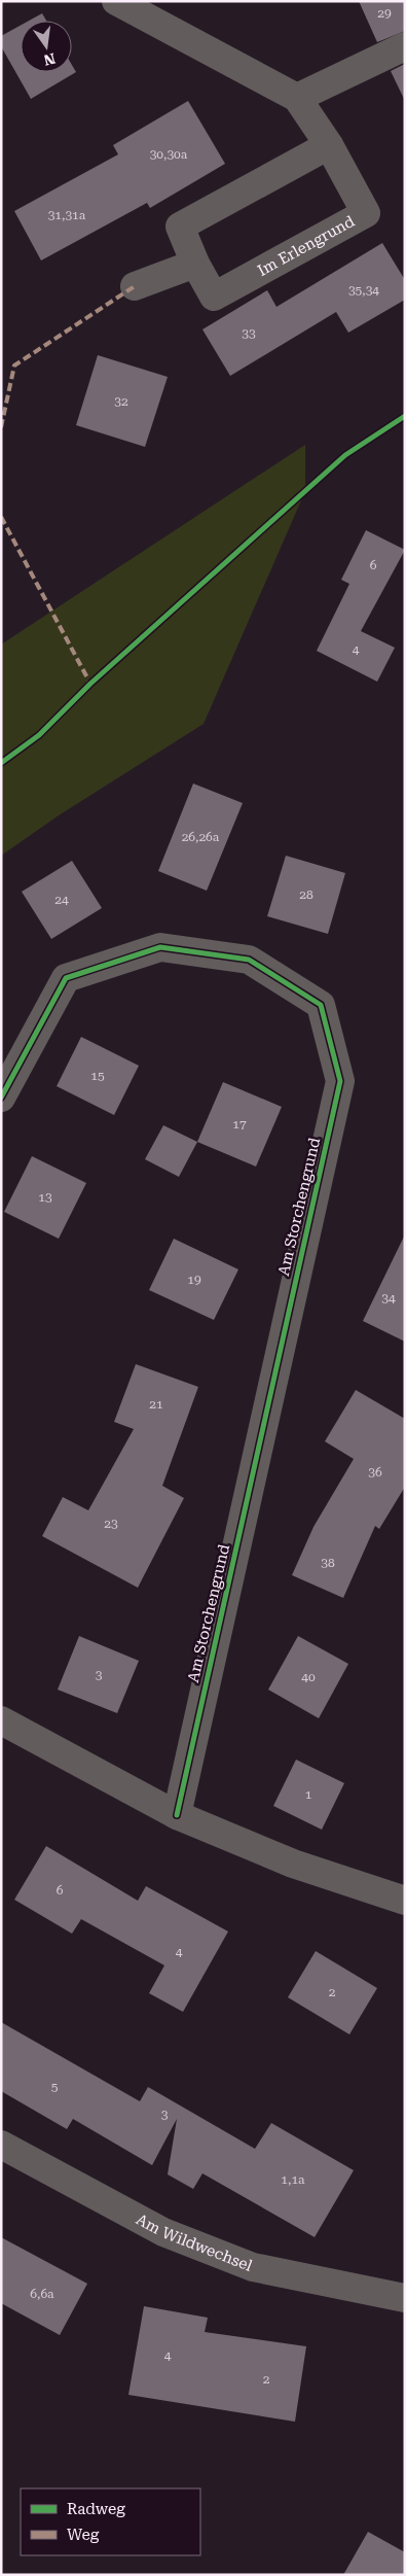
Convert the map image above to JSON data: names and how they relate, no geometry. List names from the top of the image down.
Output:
{
  "streets": {
    "street": ["Im Erlengrund", "Am Storchengrund", "Am Wildwechsel"]
  },
  "house_numbers": [
    "29",
    "30,30a",
    "31,31a",
    "35,34",
    "33",
    "32",
    "6",
    "4",
    "26,26a",
    "28",
    "24",
    "15",
    "17",
    "13",
    "19",
    "34",
    "21",
    "36",
    "23",
    "38",
    "3",
    "40",
    "1",
    "6",
    "4",
    "2",
    "5",
    "3",
    "1,1a",
    "6,6a",
    "4",
    "2"
  ],
  "legend": ["Radweg", "Weg"],
  "north": "bottom"
}
